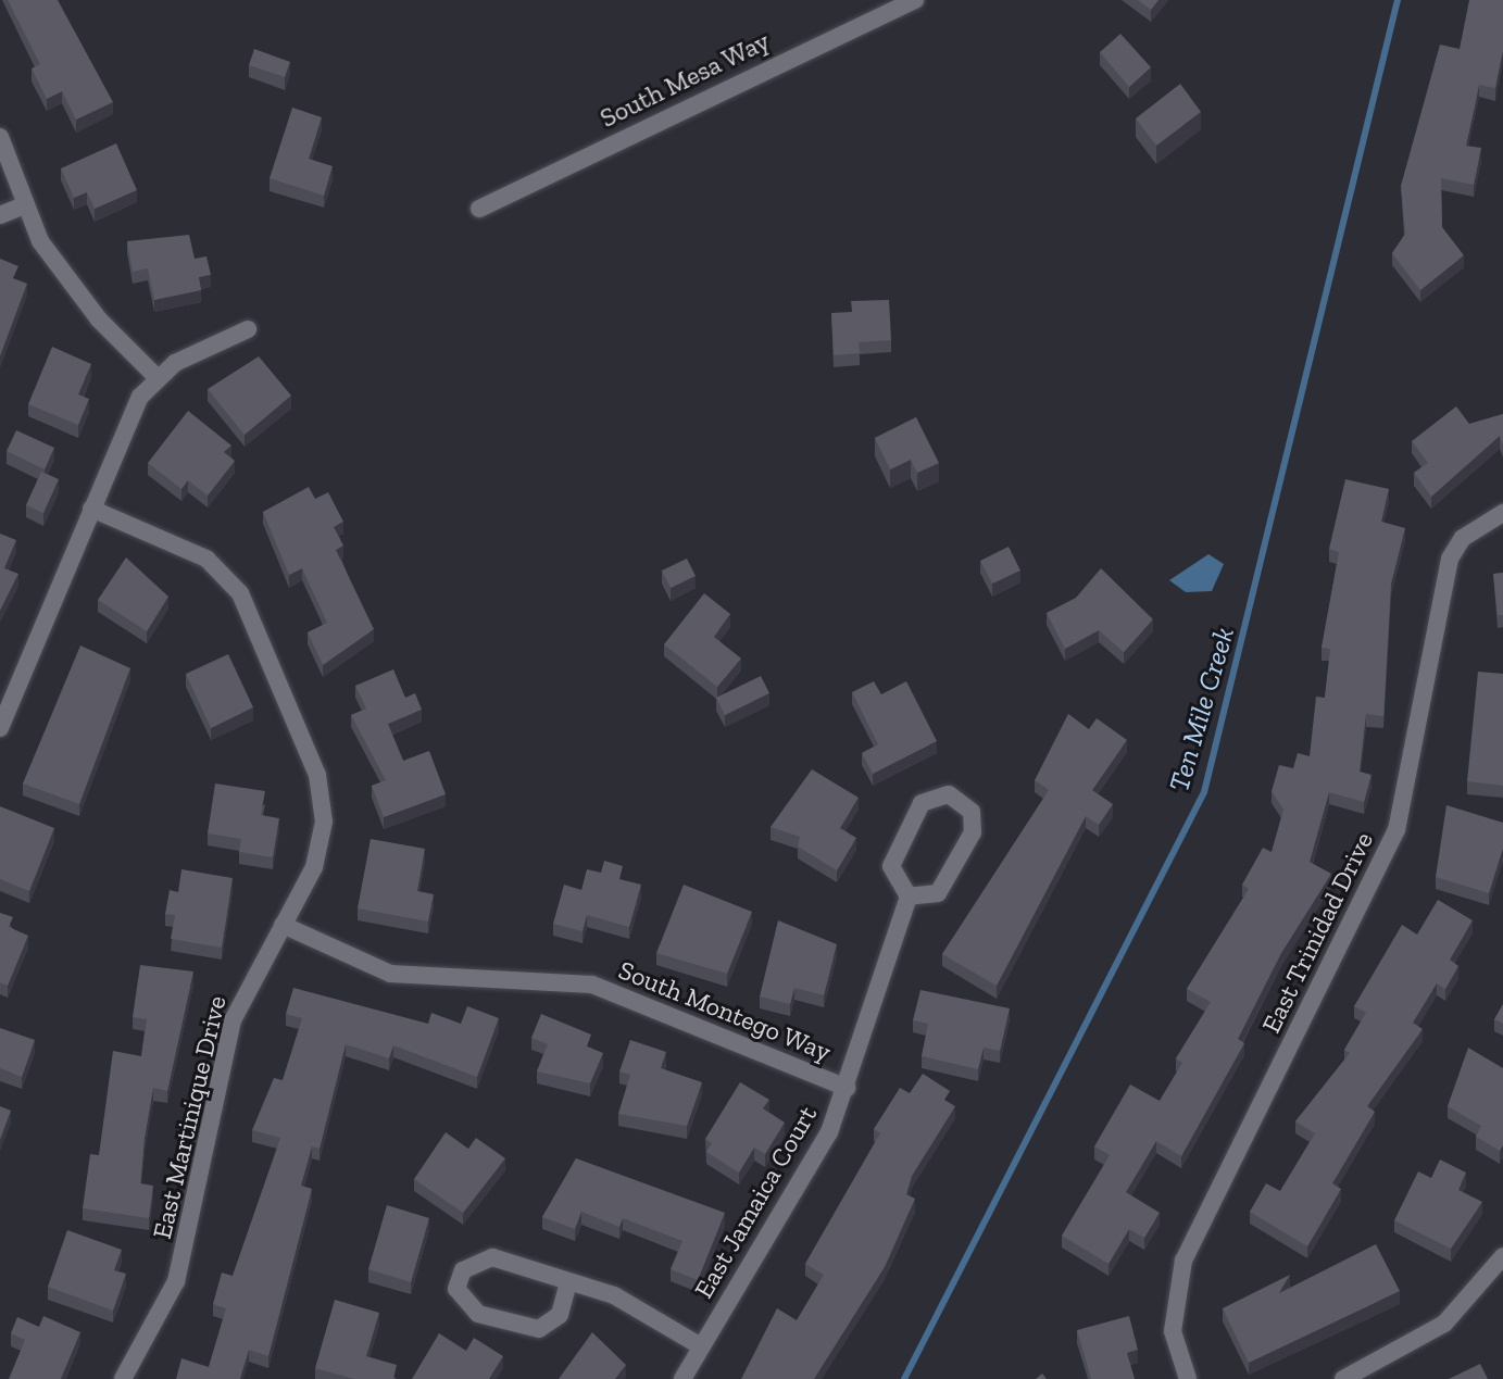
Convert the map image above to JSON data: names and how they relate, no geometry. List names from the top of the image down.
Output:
{
  "streets": {
    "street": [
      "South Mesa Way",
      "East Trinidad Drive",
      "South Montego Way",
      "East Martinique Drive",
      "East Jamaica Court"
    ]
  },
  "crossings": [
    ["South Montego Way", "East Martinique Drive"],
    ["South Montego Way", "East Jamaica Court"]
  ],
  "water": ["Ten Mile Creek"]
}
